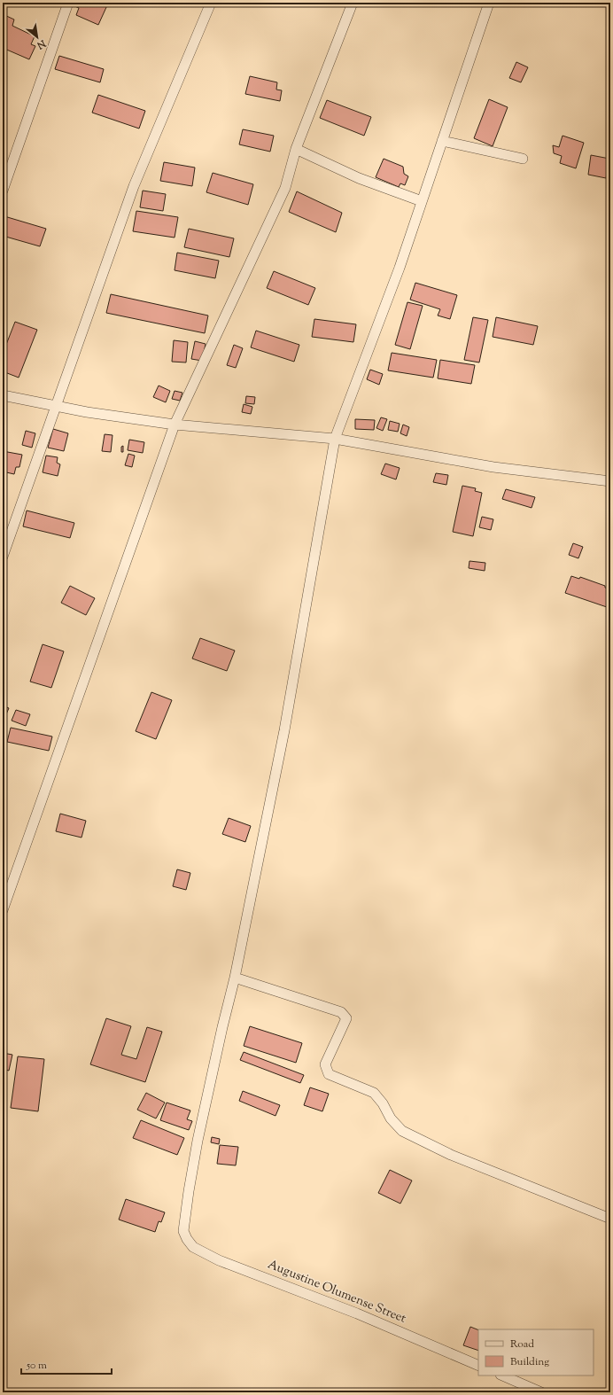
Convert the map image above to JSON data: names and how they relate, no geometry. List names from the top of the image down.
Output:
{
  "streets": {
    "street": ["Augustine Olumense Street"]
  },
  "legend": ["Road", "Building"],
  "scale_bar": "50 m",
  "north": "bottom right"
}
